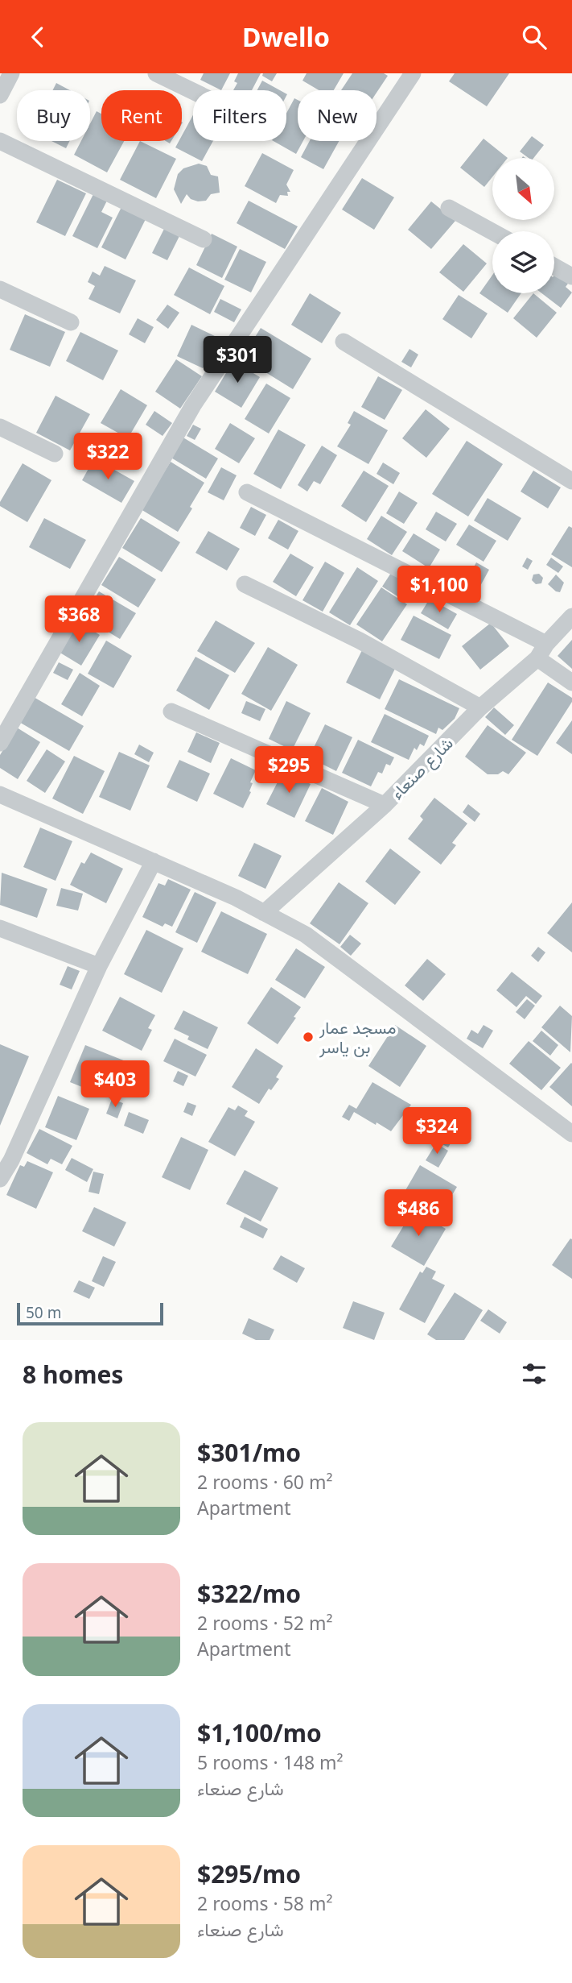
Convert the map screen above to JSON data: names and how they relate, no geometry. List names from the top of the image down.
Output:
{
  "streets": {
    "street": ["شارع صنعاء"]
  },
  "places": ["مسجد عمار بن ياسر"],
  "scale_bar": "50 m",
  "north": "bottom right",
  "page": {
    "header": "Dwello",
    "chip": [
      "Buy",
      "Rent",
      "Filters",
      "New"
    ],
    "price": [
      "$301",
      "$322",
      "$1,100",
      "$368",
      "$295",
      "$403",
      "$324",
      "$486"
    ],
    "scale": "50 m",
    "heading": "8 homes",
    "list": [
      {
        "name": "$301/mo",
        "note": "2 rooms · 60 m² · Apartment"
      },
      {
        "name": "$322/mo",
        "note": "2 rooms · 52 m² · Apartment"
      },
      {
        "name": "$1,100/mo",
        "note": "5 rooms · 148 m² · شارع صنعاء"
      },
      {
        "name": "$295/mo",
        "note": "2 rooms · 58 m² · شارع صنعاء"
      }
    ]
  }
}
